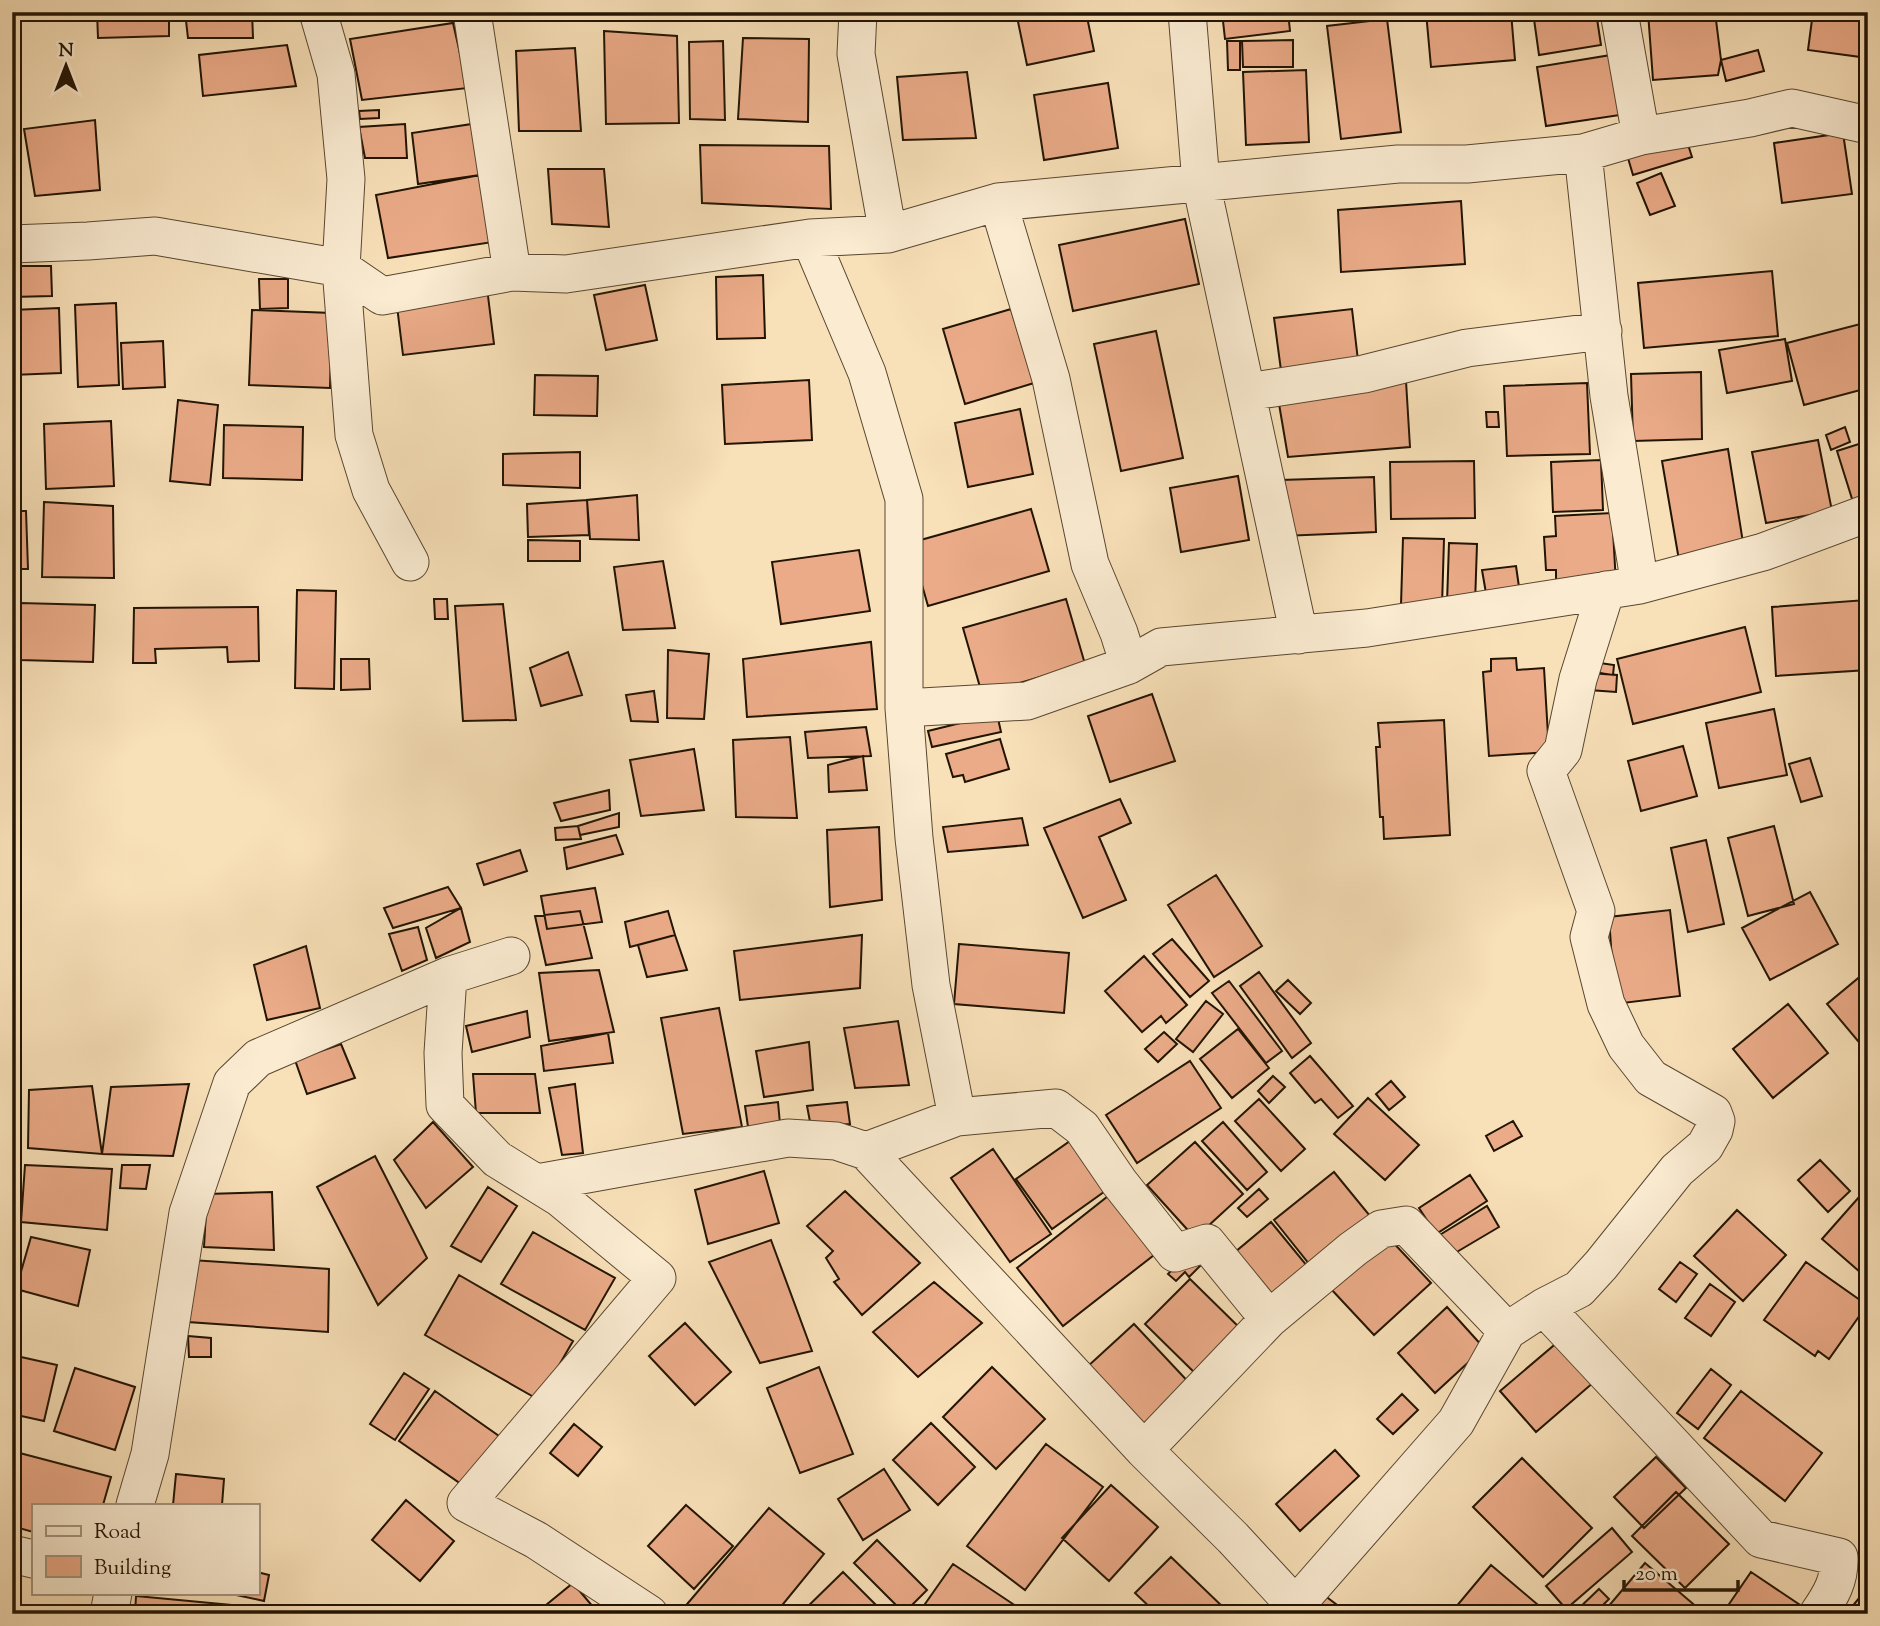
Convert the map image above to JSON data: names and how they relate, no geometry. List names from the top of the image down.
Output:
{
  "legend": ["Road", "Building"],
  "scale_bar": "20 m",
  "north": "top"
}
